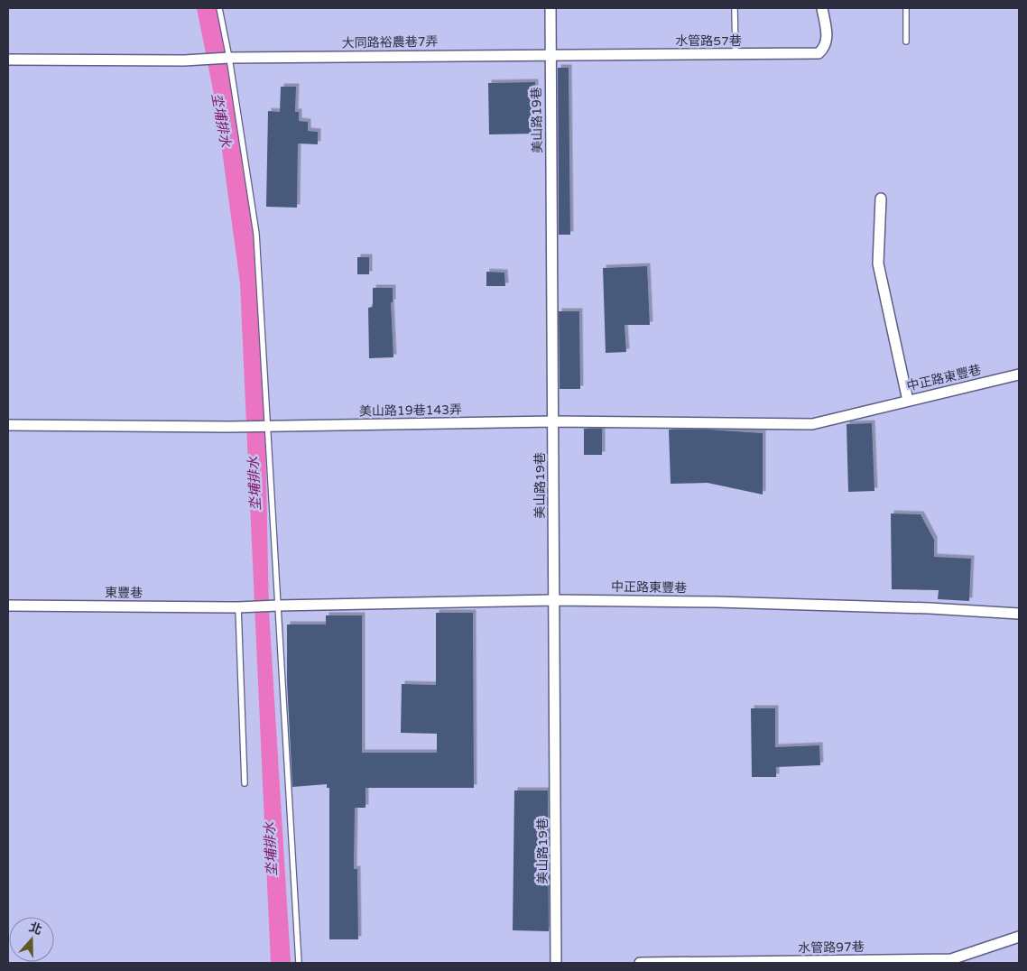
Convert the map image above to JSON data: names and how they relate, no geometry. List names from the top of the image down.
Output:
{
  "streets": {
    "street": [
      "水管路57巷",
      "大同路裕農巷7弄",
      "美山路19巷",
      "中正路東豐巷",
      "美山路19巷143弄",
      "東豐巷",
      "水管路97巷"
    ]
  },
  "crossings": [
    ["水管路57巷", "大同路裕農巷7弄"],
    ["水管路57巷", "美山路19巷"],
    ["大同路裕農巷7弄", "美山路19巷"],
    ["美山路19巷", "中正路東豐巷"],
    ["美山路19巷", "美山路19巷143弄"],
    ["中正路東豐巷", "美山路19巷143弄"],
    ["中正路東豐巷", "東豐巷"]
  ],
  "water": ["坔埔排水"],
  "north": "top"
}
